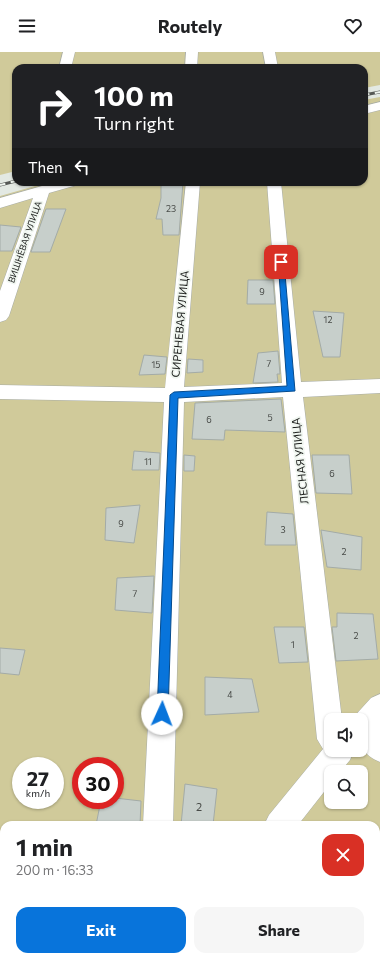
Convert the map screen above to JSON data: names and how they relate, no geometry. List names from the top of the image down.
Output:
{
  "streets": {
    "street": ["ВИШНЁВАЯ УЛИЦА", "СИРЕНЕВАЯ УЛИЦА", "ЛЕСНАЯ УЛИЦА"]
  },
  "house_numbers": [
    "23",
    "9",
    "12",
    "7",
    "15",
    "5",
    "6",
    "11",
    "6",
    "9",
    "3",
    "2",
    "7",
    "2",
    "1",
    "4",
    "2"
  ],
  "page": {
    "header": "Routely",
    "turn": ["100 m", "Turn right"],
    "then": "Then",
    "speed": "27 km/h",
    "limit": "30",
    "heading": ["1 min", "200 m · 16:33"],
    "buttons": ["Exit", "Share"]
  }
}
